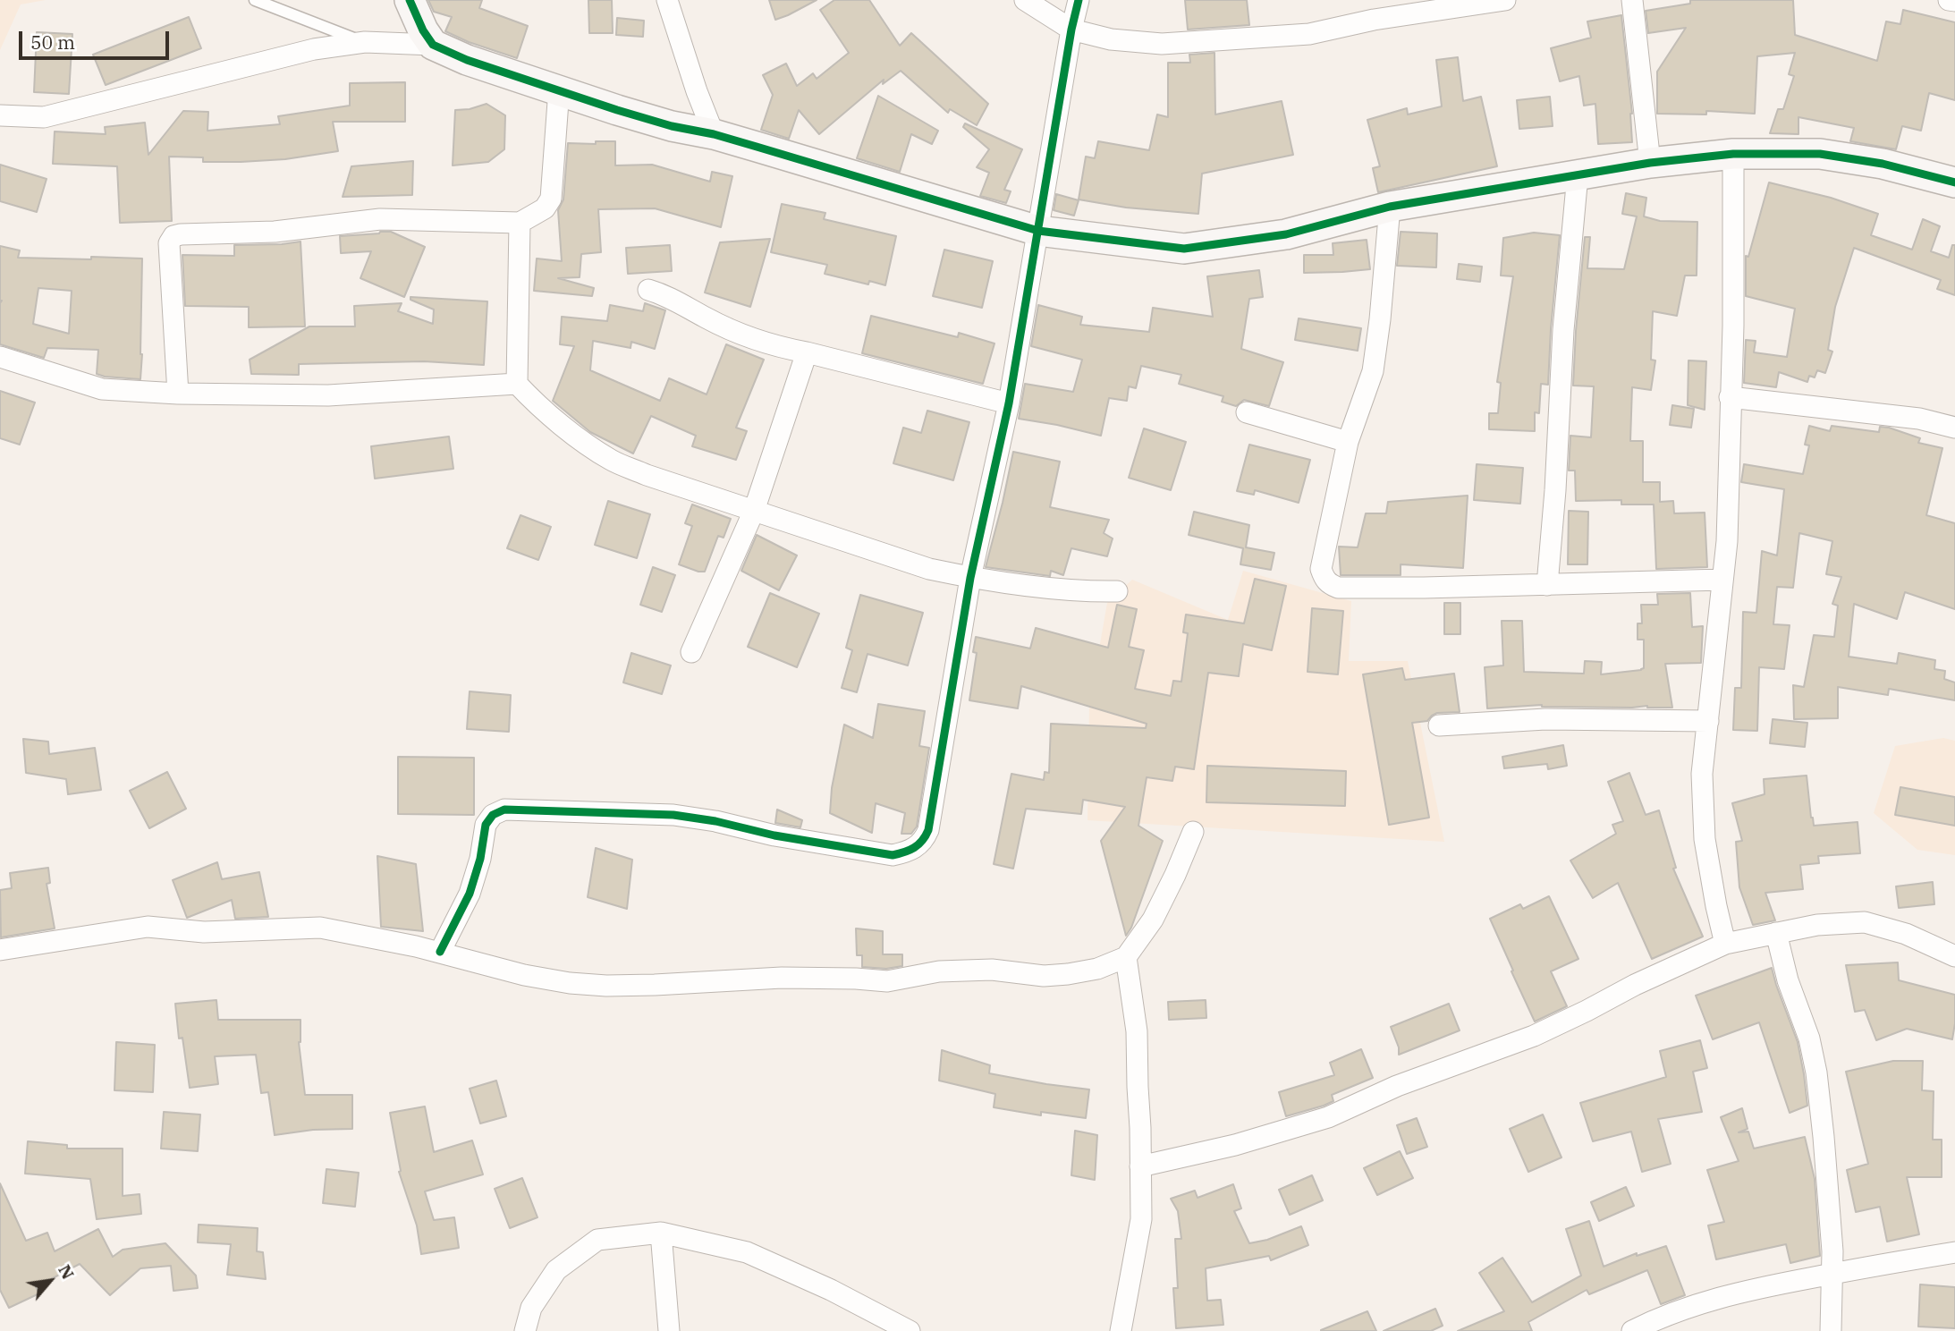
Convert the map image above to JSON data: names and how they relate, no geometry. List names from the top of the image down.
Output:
{
  "scale_bar": "50 m",
  "north": "top right"
}
